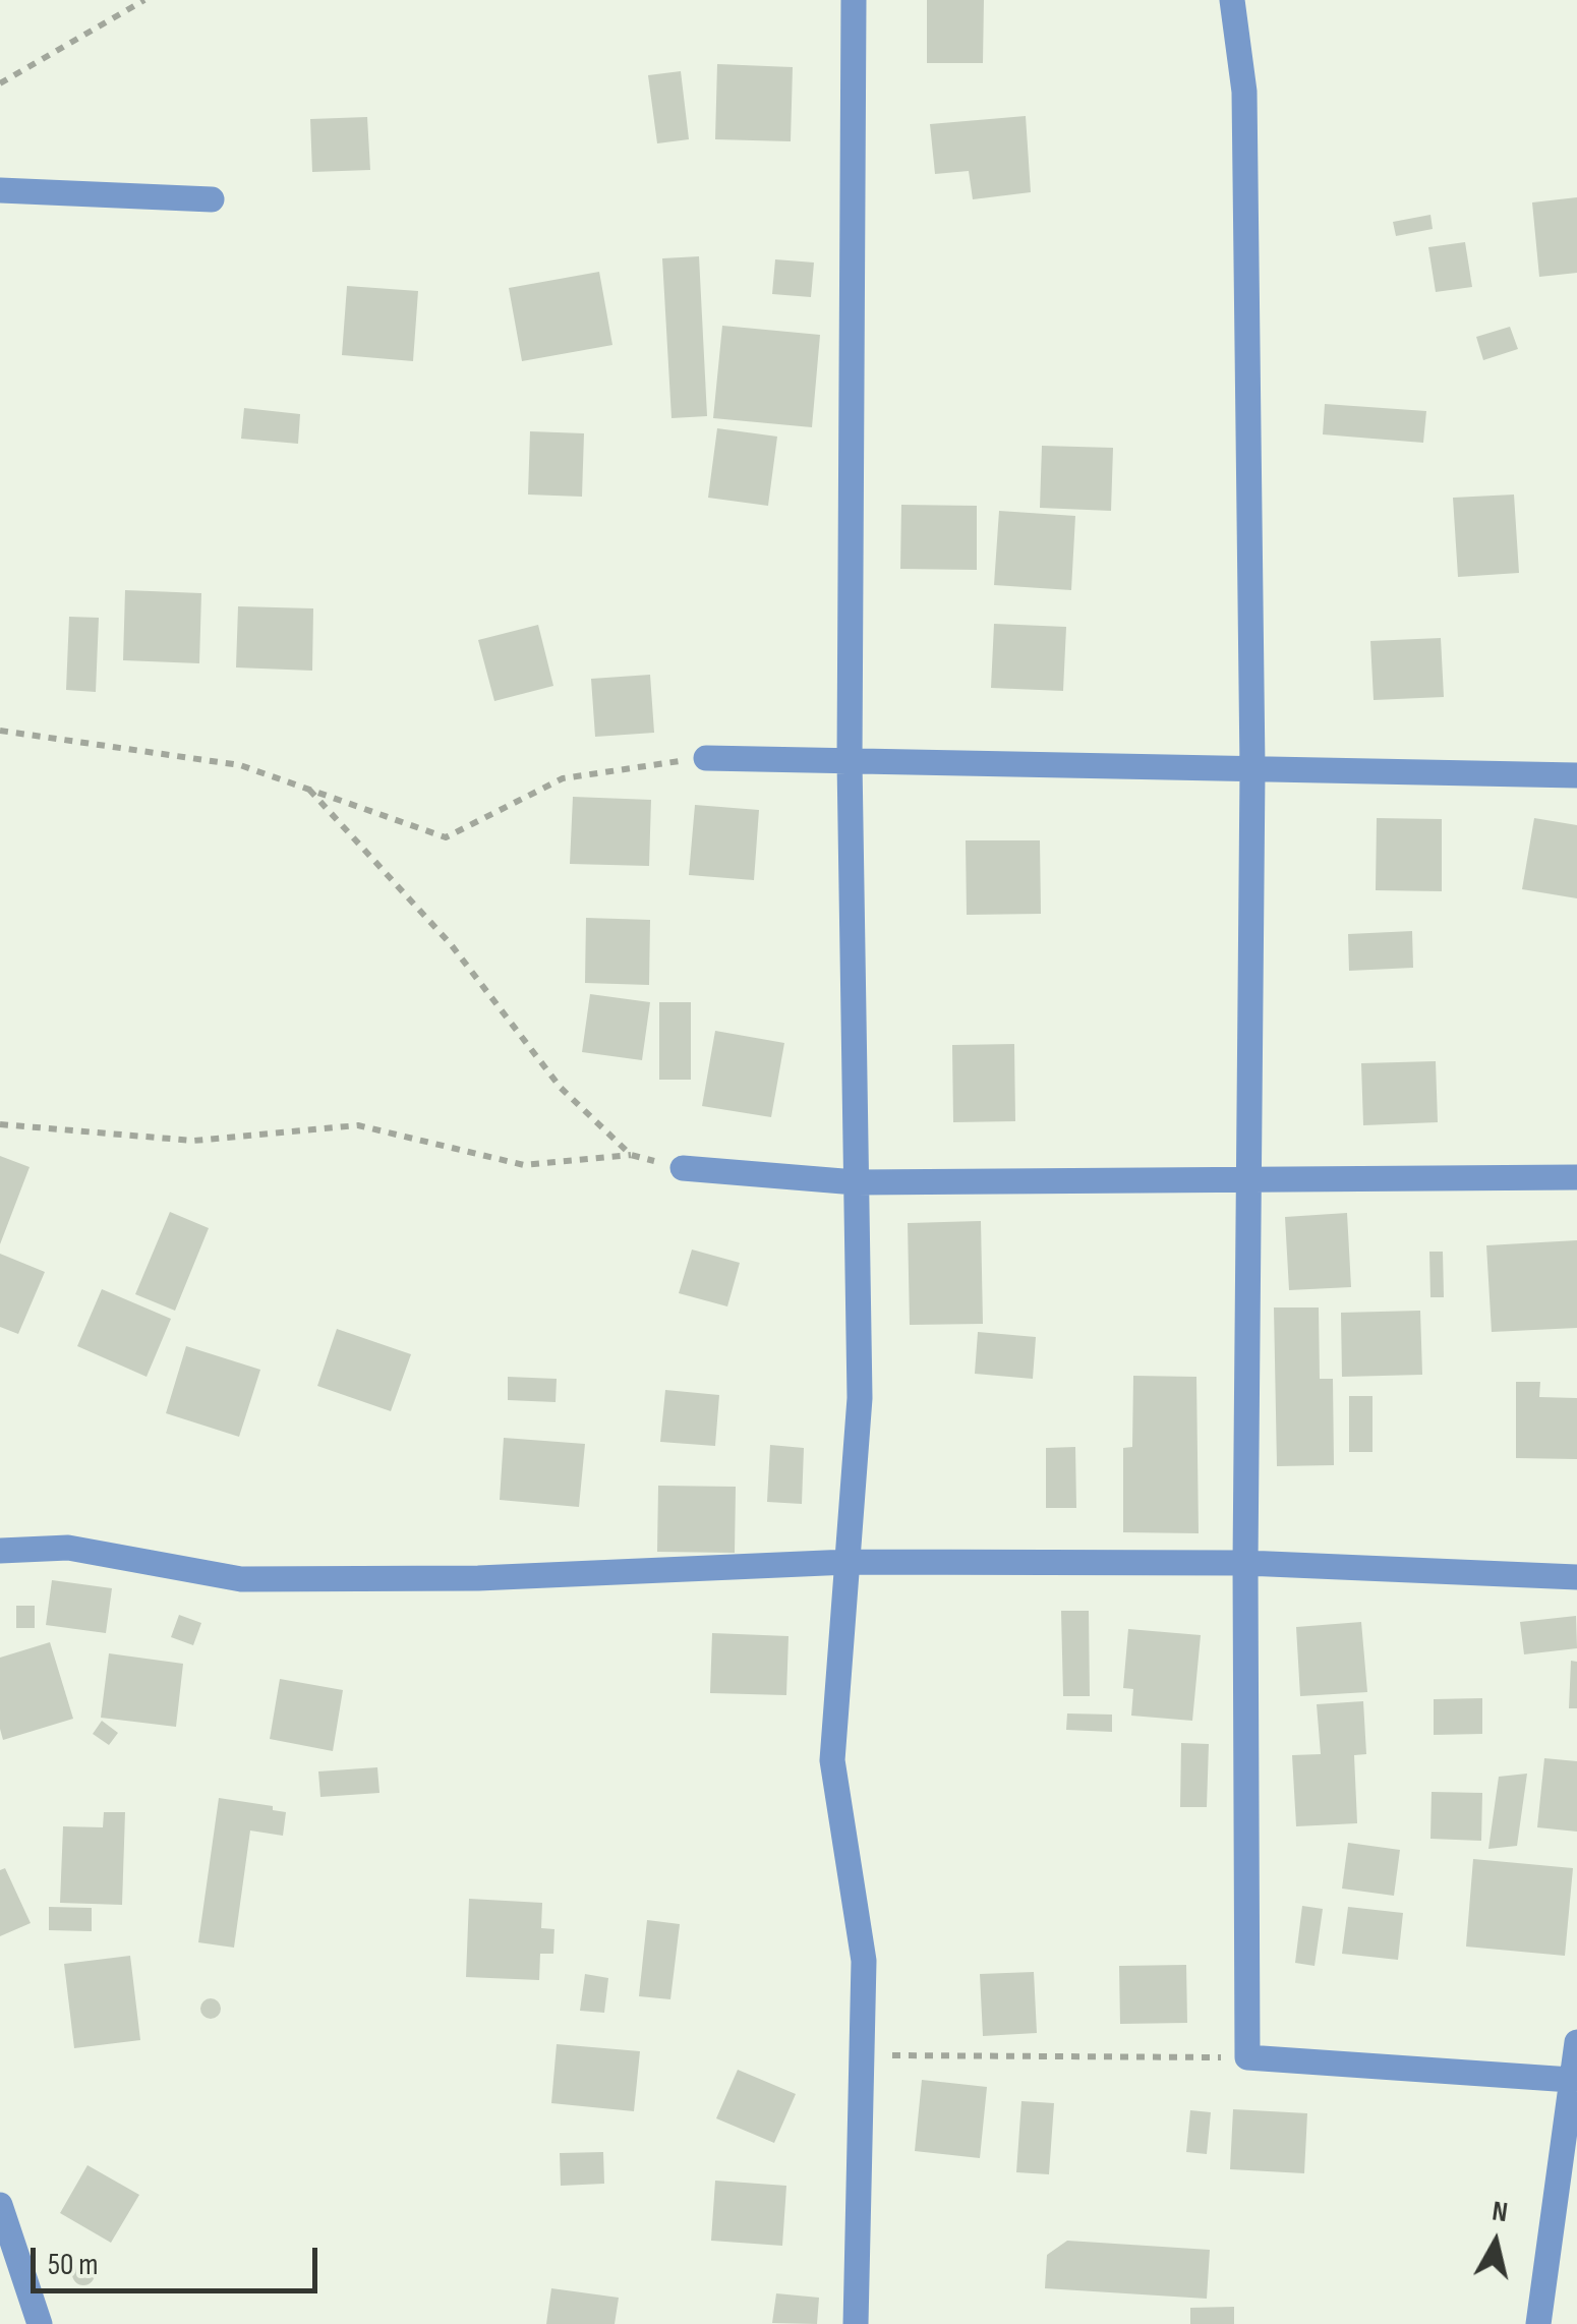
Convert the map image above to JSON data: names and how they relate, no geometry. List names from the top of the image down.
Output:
{
  "scale_bar": "50 m",
  "north": "top"
}
